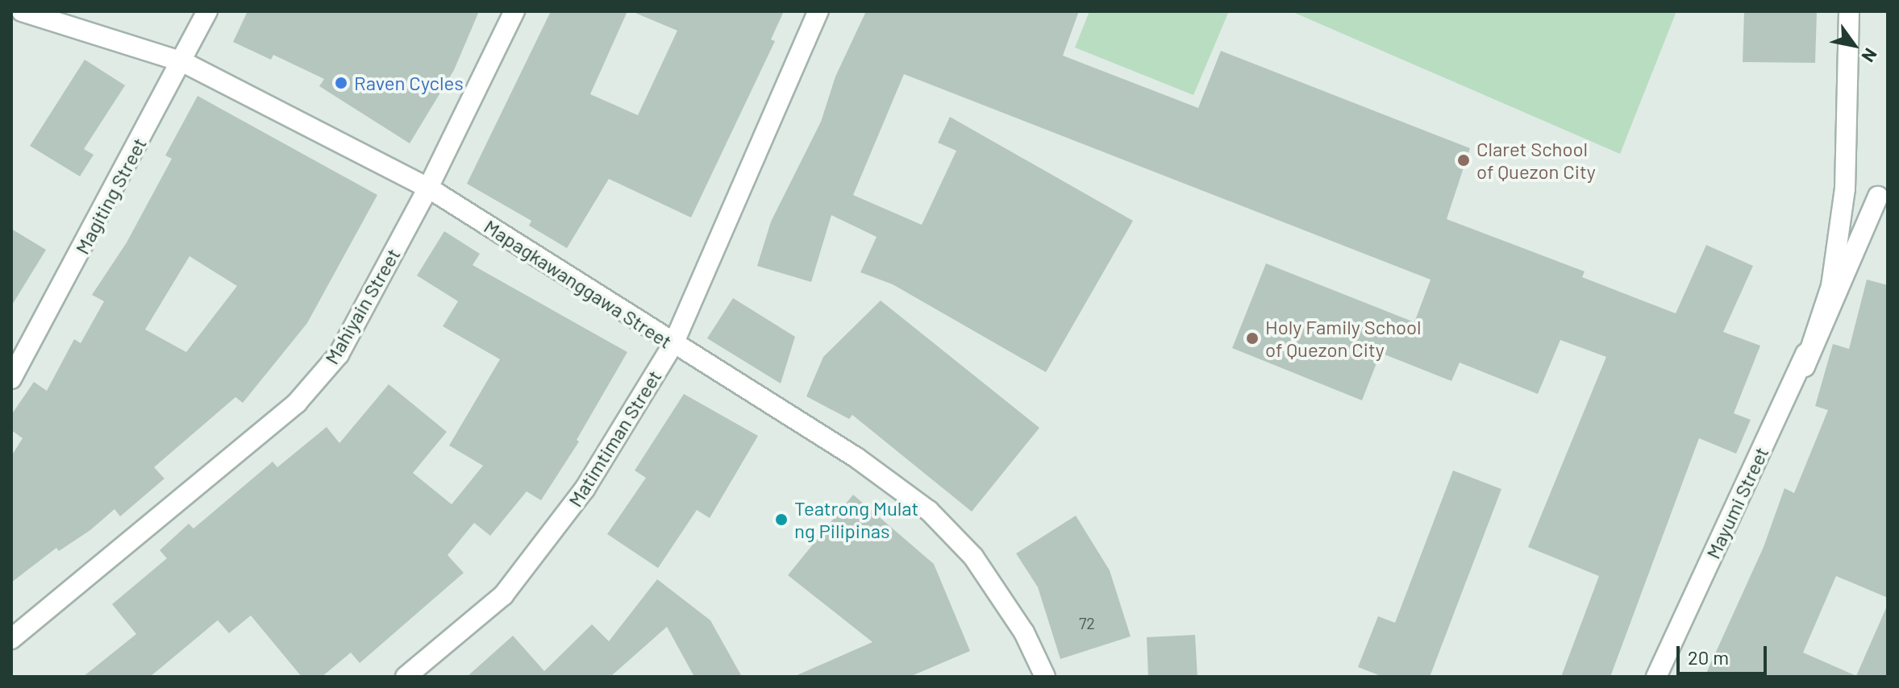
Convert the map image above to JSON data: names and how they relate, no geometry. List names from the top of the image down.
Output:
{
  "streets": {
    "street": [
      "Magiting Street",
      "Mapagkawanggawa Street",
      "Mahiyain Street",
      "Matimtiman Street",
      "Mayumi Street"
    ]
  },
  "crossings": [
    ["Magiting Street", "Mapagkawanggawa Street"],
    ["Mapagkawanggawa Street", "Mahiyain Street"],
    ["Mapagkawanggawa Street", "Matimtiman Street"]
  ],
  "places": [
    "Raven Cycles",
    "Claret School of Quezon City",
    "Holy Family School of Quezon City",
    "Teatrong Mulat ng Pilipinas"
  ],
  "house_numbers": ["72"],
  "scale_bar": "20 m",
  "north": "bottom right"
}
